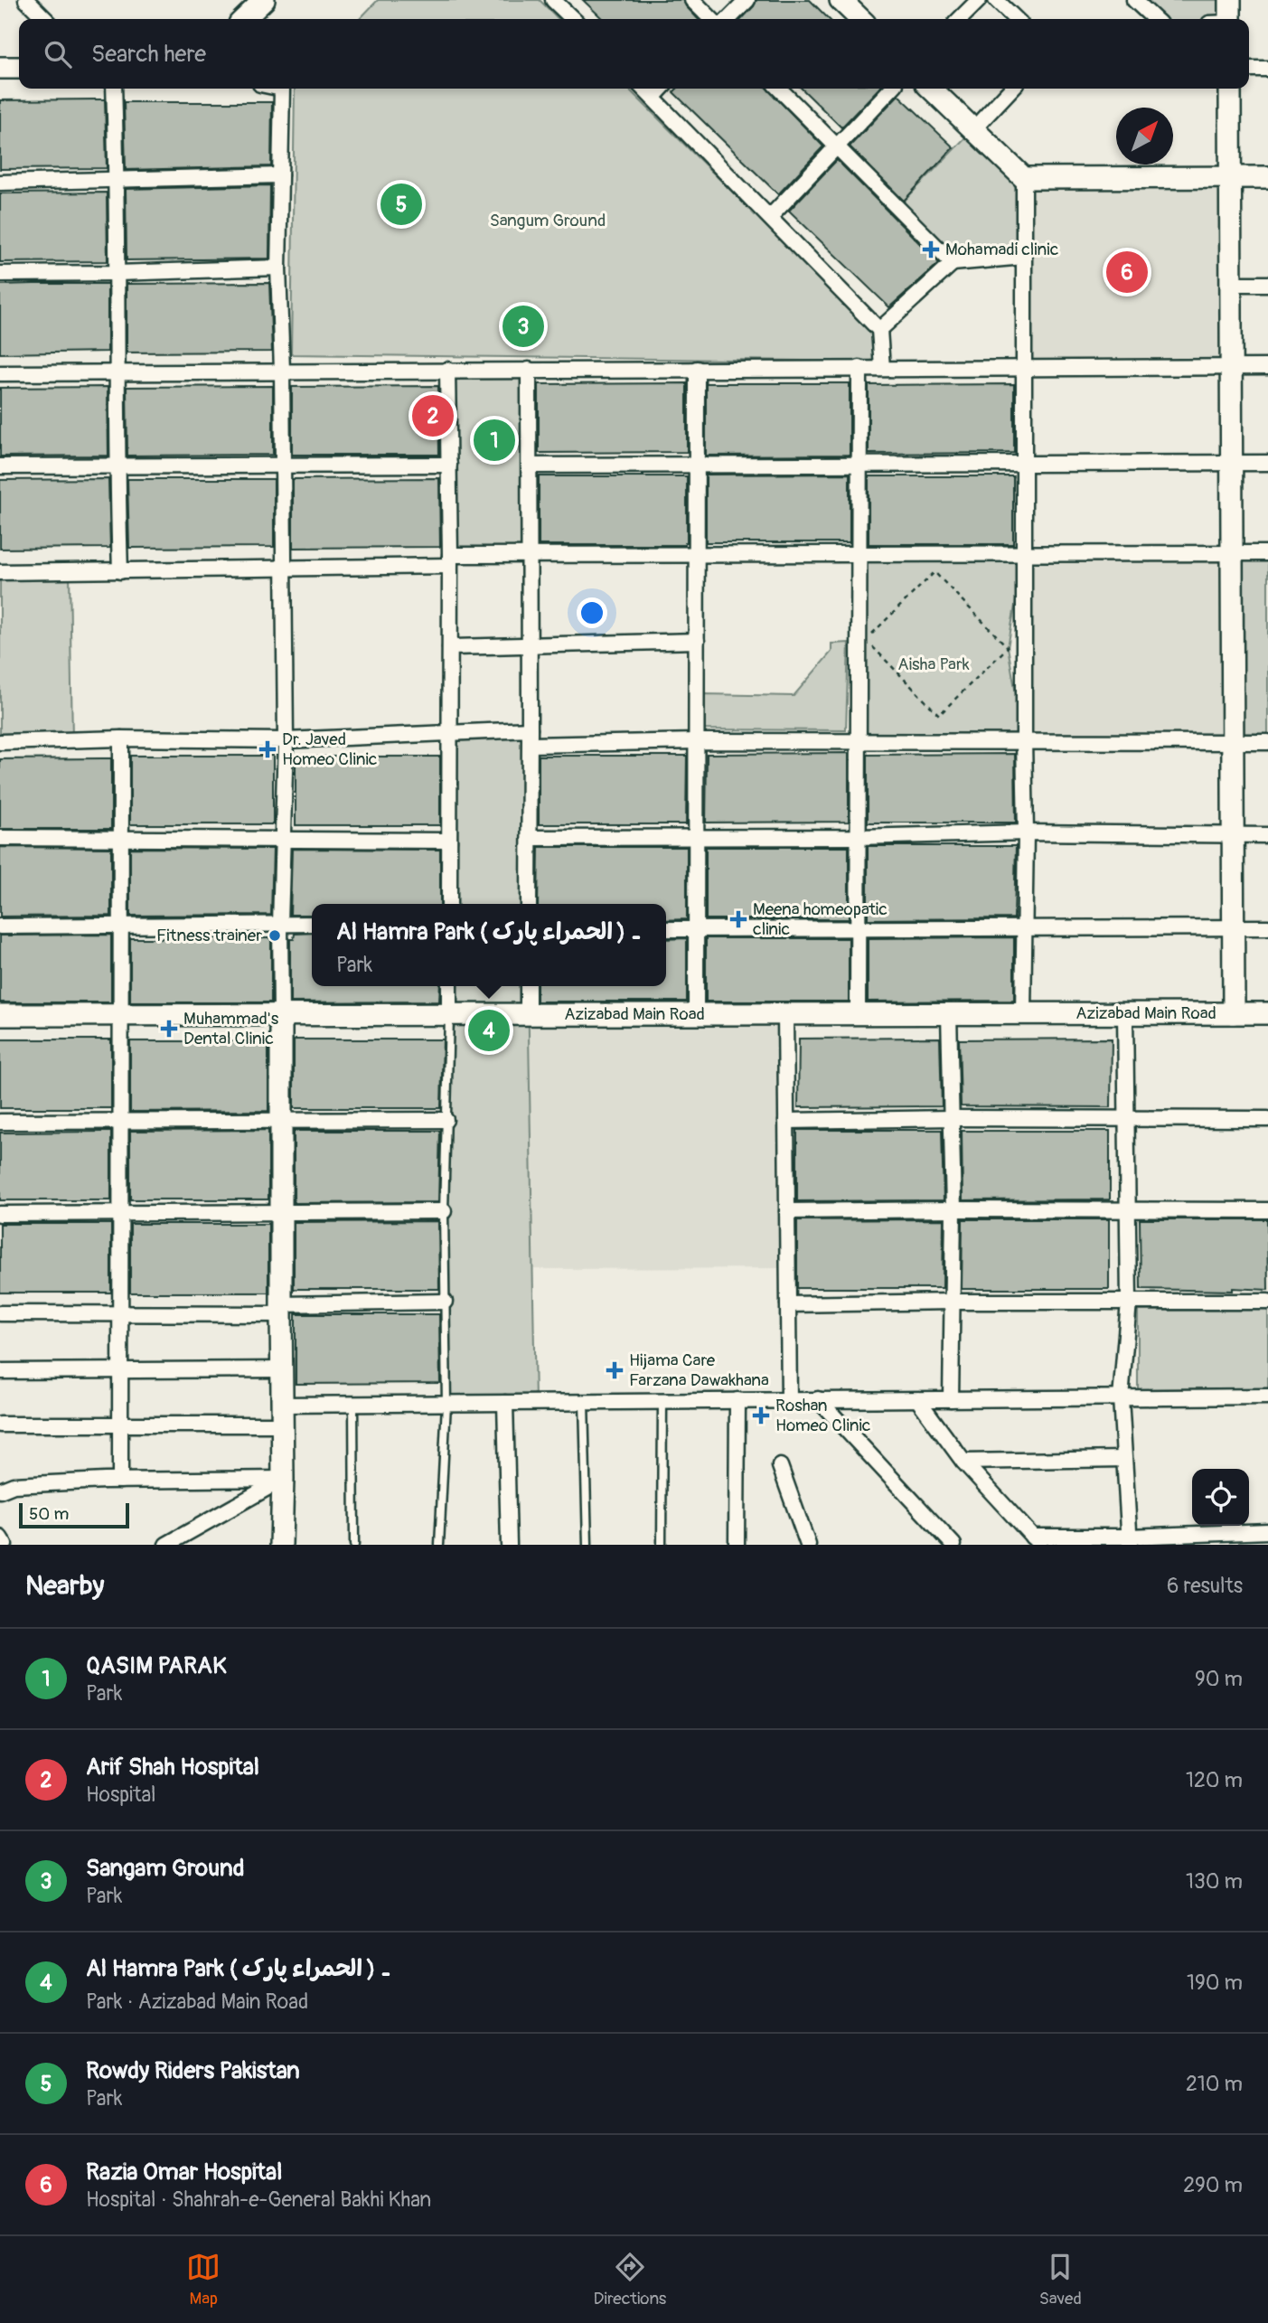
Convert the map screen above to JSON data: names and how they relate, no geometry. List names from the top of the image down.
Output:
{
  "streets": {
    "street": ["Azizabad Main Road"]
  },
  "parks": ["Sangum Ground", "Aisha Park"],
  "places": {
    "health": [
      "Mohamadi clinic",
      "Dr. Javed Homeo Clinic",
      "Meena homeopatic clinic",
      "Muhammad's Dental Clinic",
      "Hijama Care Farzana Dawakhana",
      "Roshan Homeo Clinic"
    ],
    "other": ["Fitness trainer"]
  },
  "scale_bar": "50 m",
  "north": "top right",
  "page": {
    "search": "Search here",
    "pins": [
      "5",
      "6",
      "3",
      "2",
      "1",
      "4"
    ],
    "popup": ["Al Hamra Park ۔ ( الحمراء پارک )", "Park"],
    "scale": "50 m",
    "heading": ["Nearby", "6 results"],
    "list": [
      {
        "mark": "1",
        "name": "QASIM PARAK",
        "note": "Park",
        "value": "90 m"
      },
      {
        "mark": "2",
        "name": "Arif Shah Hospital",
        "note": "Hospital",
        "value": "120 m"
      },
      {
        "mark": "3",
        "name": "Sangam Ground",
        "note": "Park",
        "value": "130 m"
      },
      {
        "mark": "4",
        "name": "Al Hamra Park ۔ ( الحمراء پارک )",
        "note": "Park · Azizabad Main Road",
        "value": "190 m"
      },
      {
        "mark": "5",
        "name": "Rowdy Riders Pakistan",
        "note": "Park",
        "value": "210 m"
      },
      {
        "mark": "6",
        "name": "Razia Omar Hospital",
        "note": "Hospital · Shahrah-e-General Bakhi Khan",
        "value": "290 m"
      }
    ],
    "nav": ["Map", "Directions", "Saved"]
  }
}
